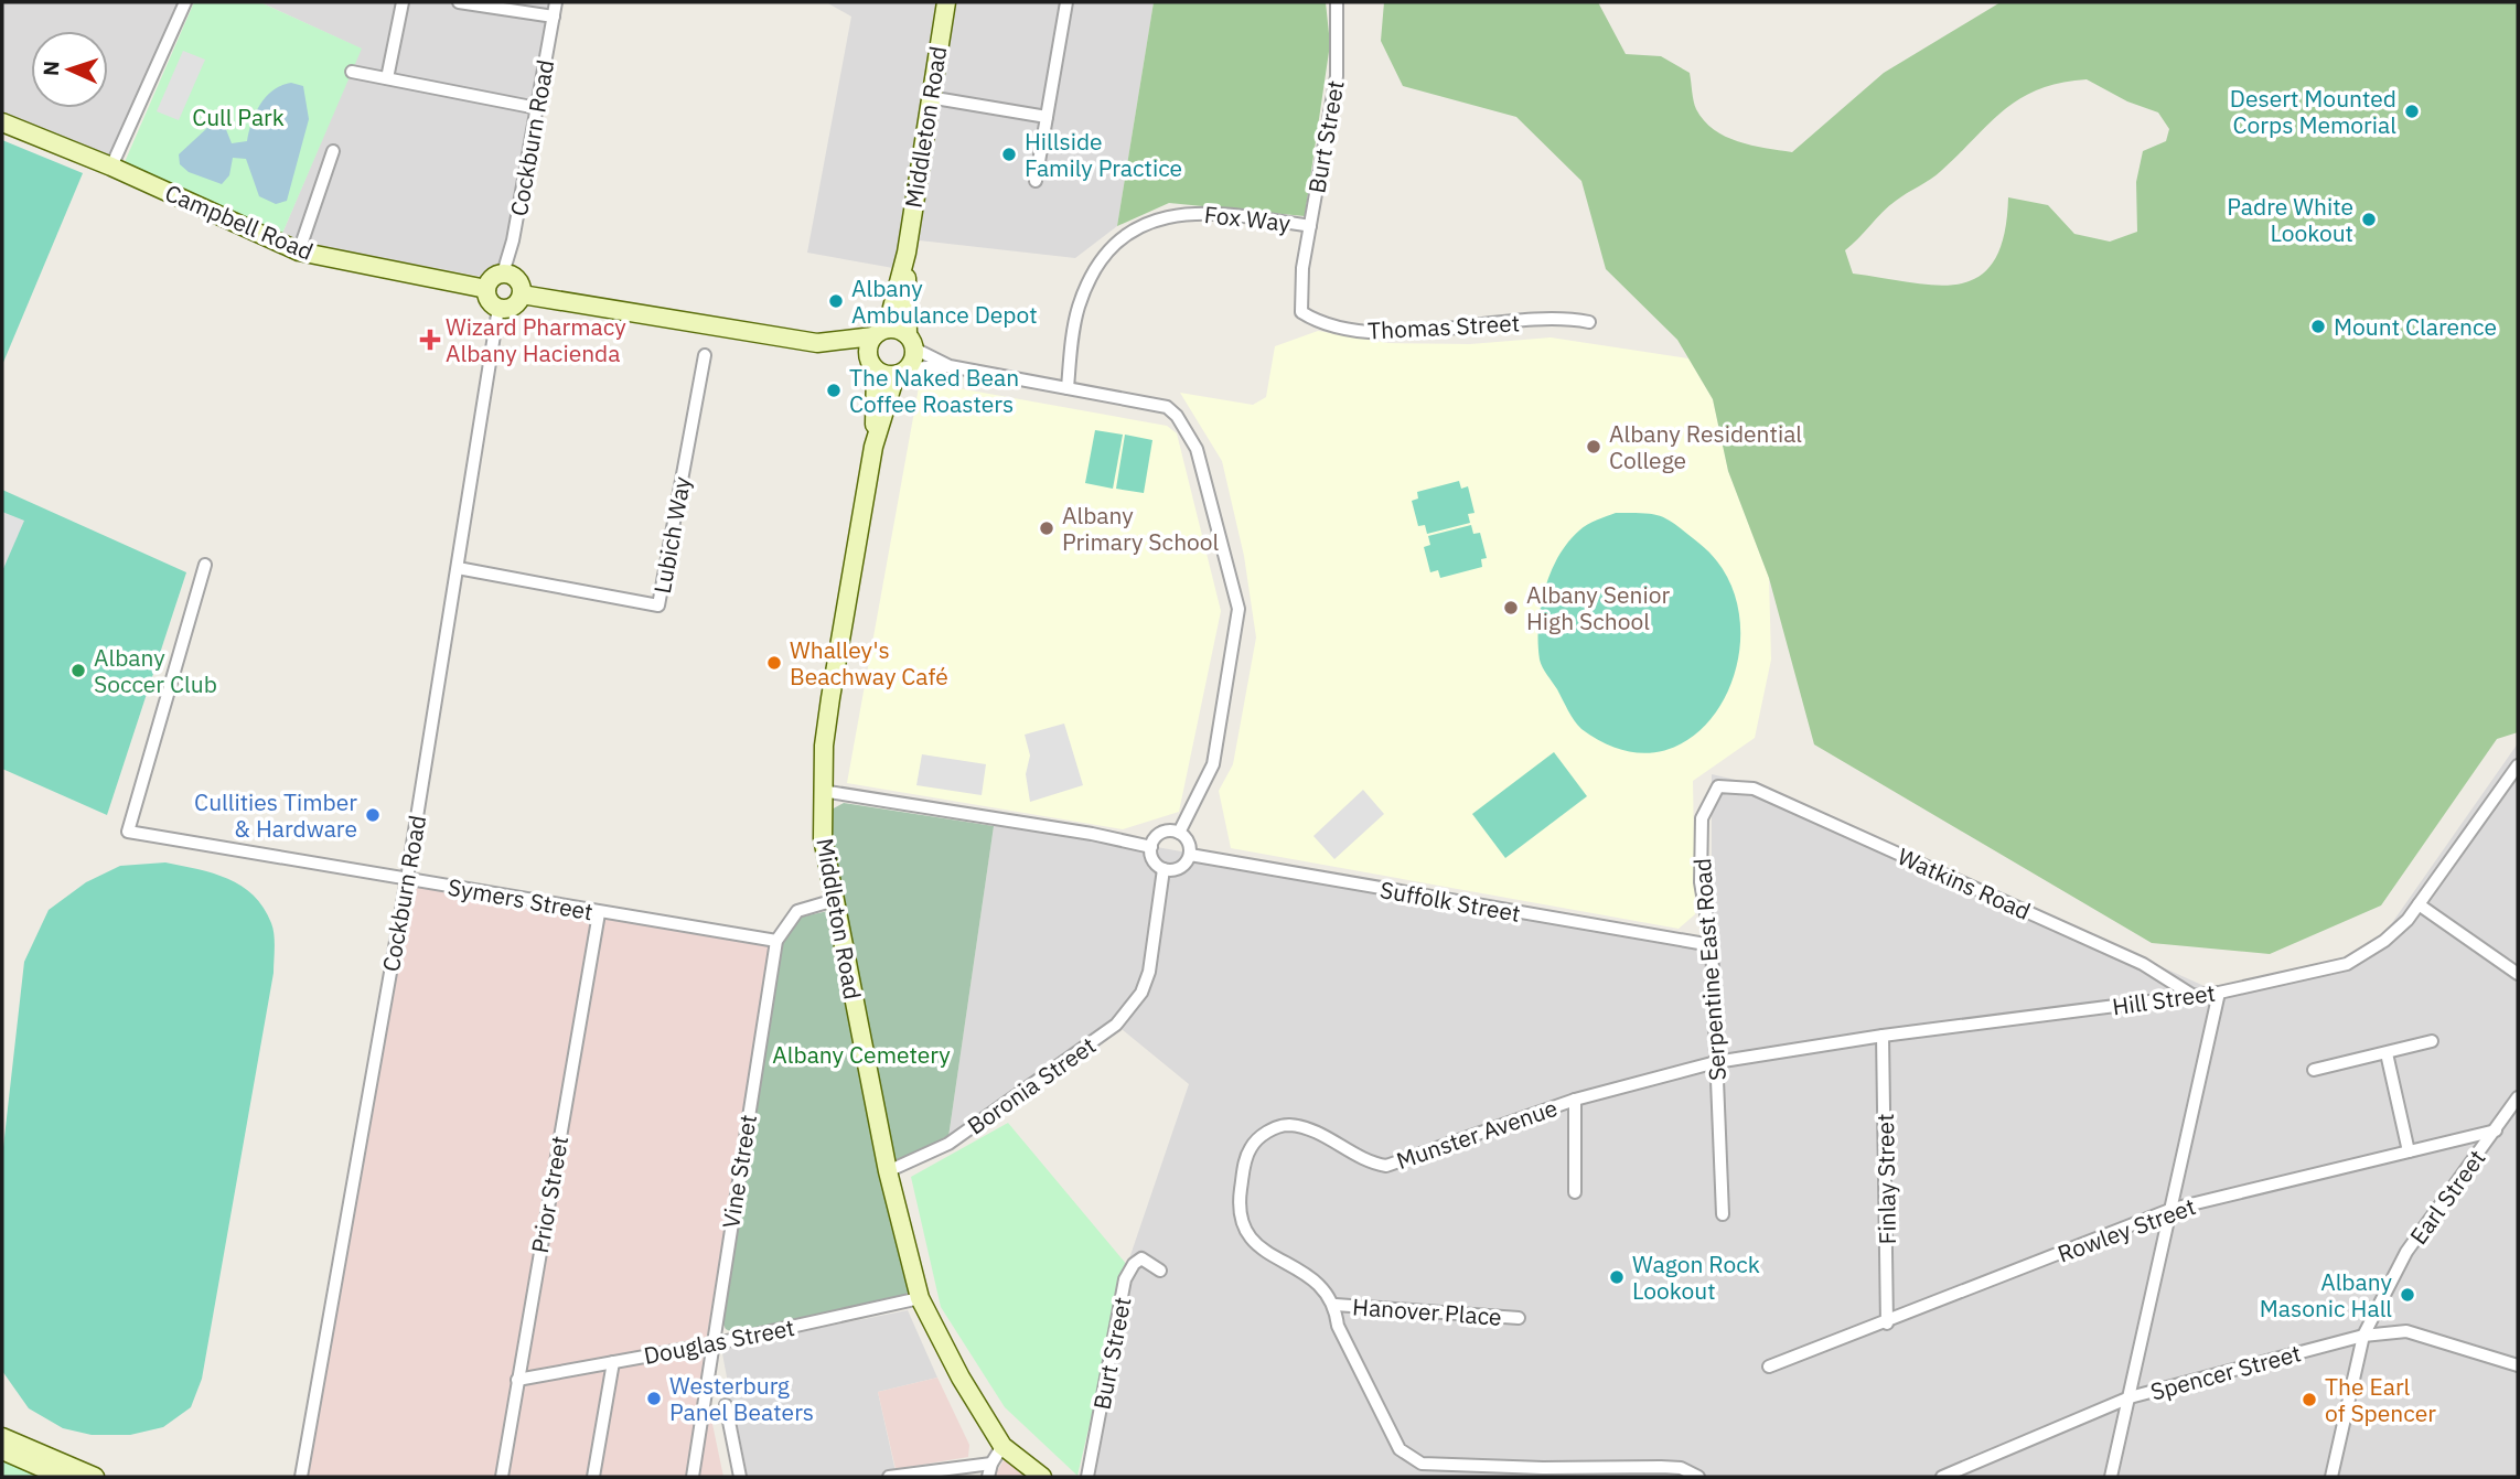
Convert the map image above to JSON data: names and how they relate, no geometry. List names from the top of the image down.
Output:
{
  "streets": {
    "main road": ["Middleton Road", "Campbell Road"],
    "street": [
      "Burt Street",
      "Cockburn Road",
      "Fox Way",
      "Thomas Street",
      "Lubich Way",
      "Watkins Road",
      "Symers Street",
      "Suffolk Street",
      "Serpentine East Road",
      "Hill Street",
      "Boronia Street",
      "Munster Avenue",
      "Vine Street",
      "Finlay Street",
      "Prior Street",
      "Earl Street",
      "Rowley Street",
      "Hanover Place",
      "Douglas Street",
      "Spencer Street"
    ]
  },
  "crossings": [
    ["Middleton Road", "Boronia Street"],
    ["Middleton Road", "Vine Street"],
    ["Middleton Road", "Douglas Street"],
    ["Burt Street", "Fox Way"],
    ["Burt Street", "Thomas Street"],
    ["Cockburn Road", "Campbell Road"],
    ["Cockburn Road", "Lubich Way"],
    ["Cockburn Road", "Symers Street"],
    ["Watkins Road", "Serpentine East Road"],
    ["Watkins Road", "Hill Street"],
    ["Symers Street", "Vine Street"],
    ["Symers Street", "Prior Street"],
    ["Suffolk Street", "Serpentine East Road"],
    ["Suffolk Street", "Boronia Street"],
    ["Serpentine East Road", "Hill Street"],
    ["Serpentine East Road", "Munster Avenue"],
    ["Hill Street", "Munster Avenue"],
    ["Hill Street", "Finlay Street"],
    ["Munster Avenue", "Hanover Place"],
    ["Vine Street", "Douglas Street"],
    ["Finlay Street", "Rowley Street"],
    ["Prior Street", "Douglas Street"],
    ["Earl Street", "Rowley Street"],
    ["Earl Street", "Spencer Street"]
  ],
  "parks": ["Cull Park", "Albany Cemetery"],
  "places": {
    "other": [
      "Desert Mounted Corps Memorial",
      "Hillside Family Practice",
      "Padre White Lookout",
      "Albany Ambulance Depot",
      "Mount Clarence",
      "The Naked Bean Coffee Roasters",
      "Albany Residential College",
      "Albany Primary School",
      "Albany Senior High School",
      "Whalley's Beachway Café",
      "Albany Soccer Club",
      "Cullities Timber & Hardware",
      "Wagon Rock Lookout",
      "Albany Masonic Hall",
      "Westerburg Panel Beaters",
      "The Earl of Spencer"
    ],
    "health": ["Wizard Pharmacy Albany Hacienda"]
  },
  "north": "left"
}
